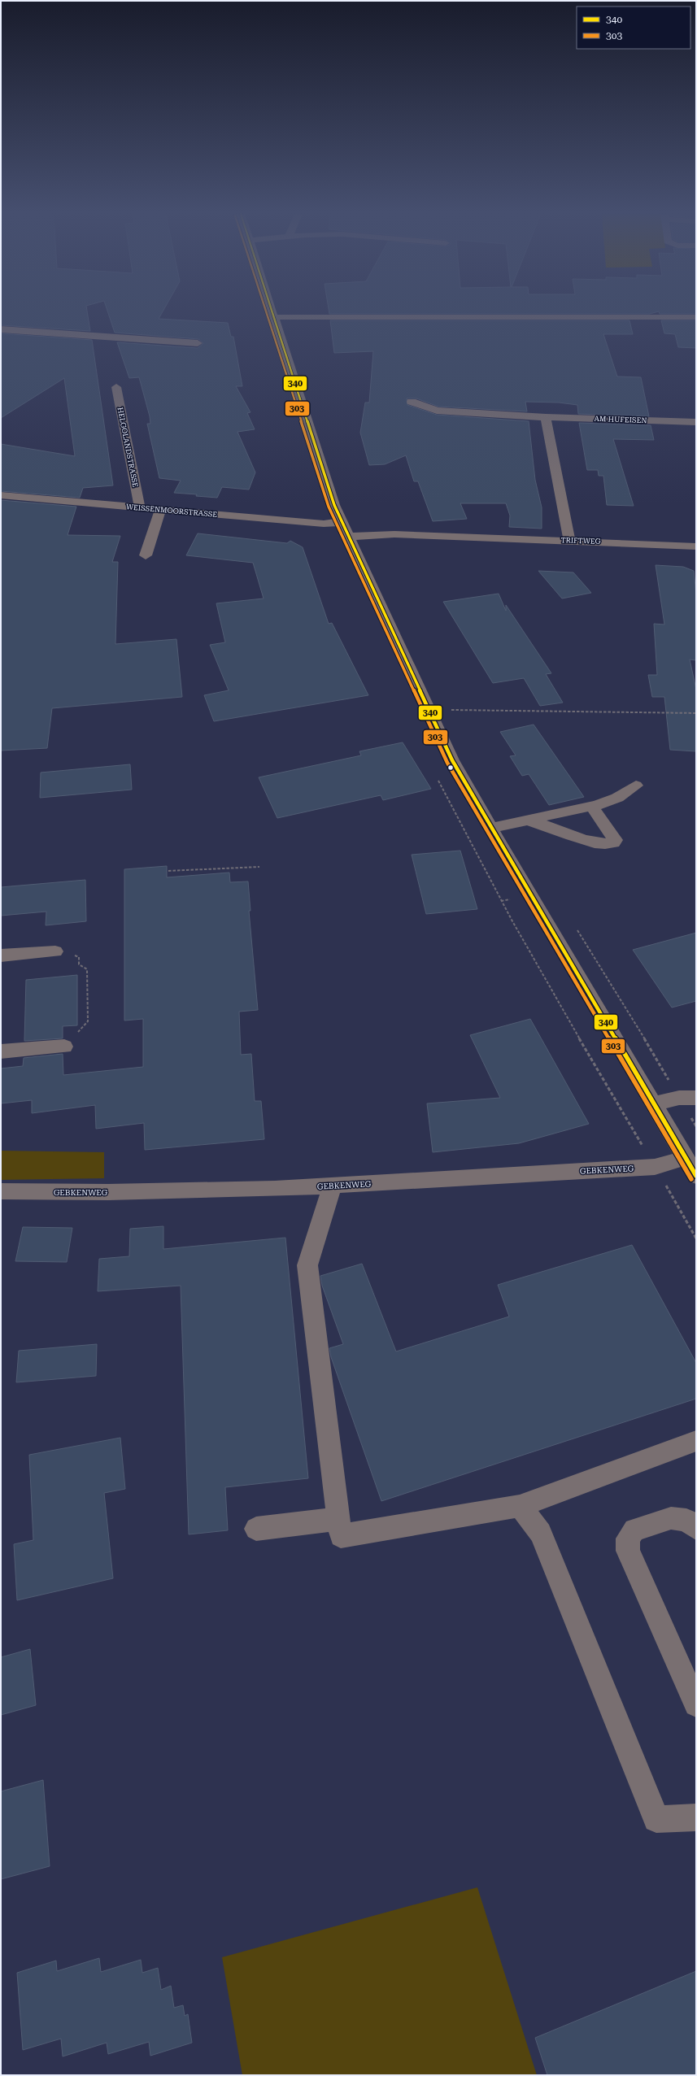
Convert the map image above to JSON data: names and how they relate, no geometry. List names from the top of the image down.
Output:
{
  "streets": {
    "street": [
      "AM HUFEISEN",
      "HELGOLANDSTRASSE",
      "WEISSENMOORSTRASSE",
      "TRIFTWEG",
      "GEBKENWEG"
    ]
  },
  "crossings": [
    ["HELGOLANDSTRASSE", "WEISSENMOORSTRASSE"]
  ],
  "lines": ["transit line 340", "transit line 303"],
  "legend": ["340", "303"]
}
